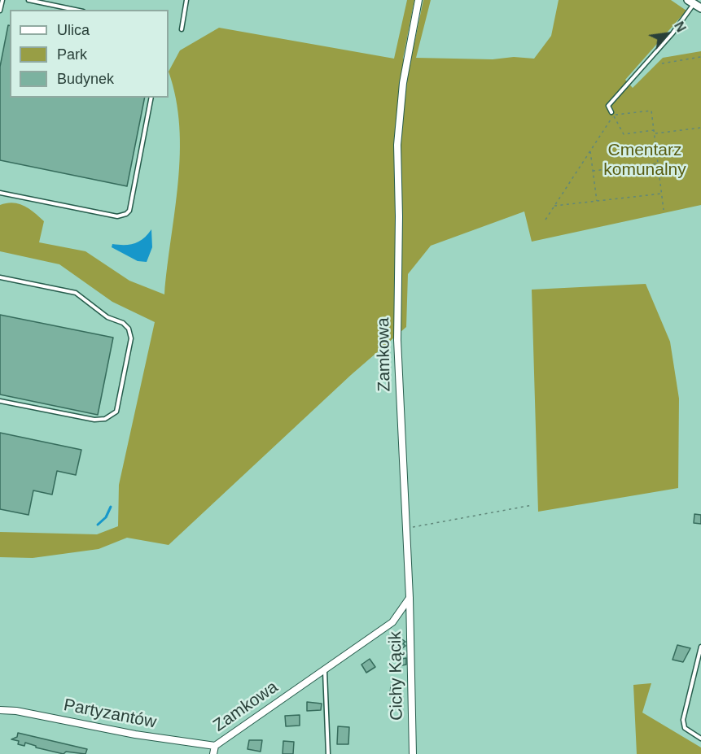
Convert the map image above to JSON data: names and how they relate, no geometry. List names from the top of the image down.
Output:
{
  "streets": {
    "street": ["Zamkowa", "Cichy Kącik", "Partyzantów"]
  },
  "crossings": [
    ["Zamkowa", "Cichy Kącik"],
    ["Zamkowa", "Partyzantów"]
  ],
  "parks": ["Cmentarz komunalny"],
  "legend": ["Ulica", "Park", "Budynek"],
  "north": "top right"
}
